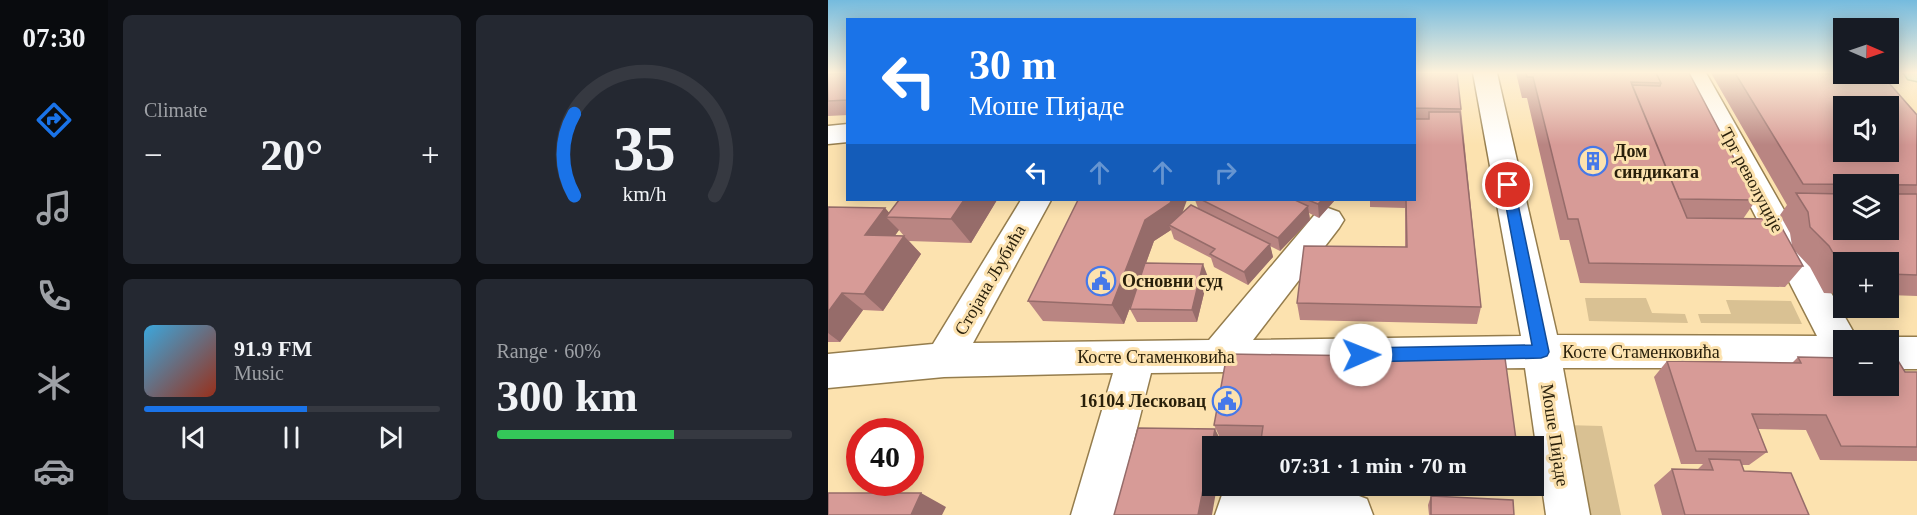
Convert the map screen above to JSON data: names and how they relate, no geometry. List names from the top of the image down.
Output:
{
  "streets": {
    "street": [
      "Трг револуције",
      "Стојана Љубића",
      "Косте Стаменковића",
      "Моше Пијаде"
    ]
  },
  "crossings": [
    ["Стојана Љубића", "Косте Стаменковића"],
    ["Косте Стаменковића", "Моше Пијаде"]
  ],
  "places": {
    "building": ["Дом синдиката"],
    "public building": ["Основни суд", "16104 Лесковац"]
  },
  "north": "right",
  "page": {
    "tabs": "07:30",
    "tile": [
      "Climate",
      ["Range · 60%", "300 km"]
    ],
    "map_buttons": ["+", "−"],
    "turn": ["30 m", "Моше Пијаде"],
    "heat": ["−", "20°", "+"],
    "song": ["91.9 FM", "Music"],
    "limit": "40",
    "trip": "07:31 · 1 min · 70 m",
    "gauge": ["35", "km/h"]
  }
}
